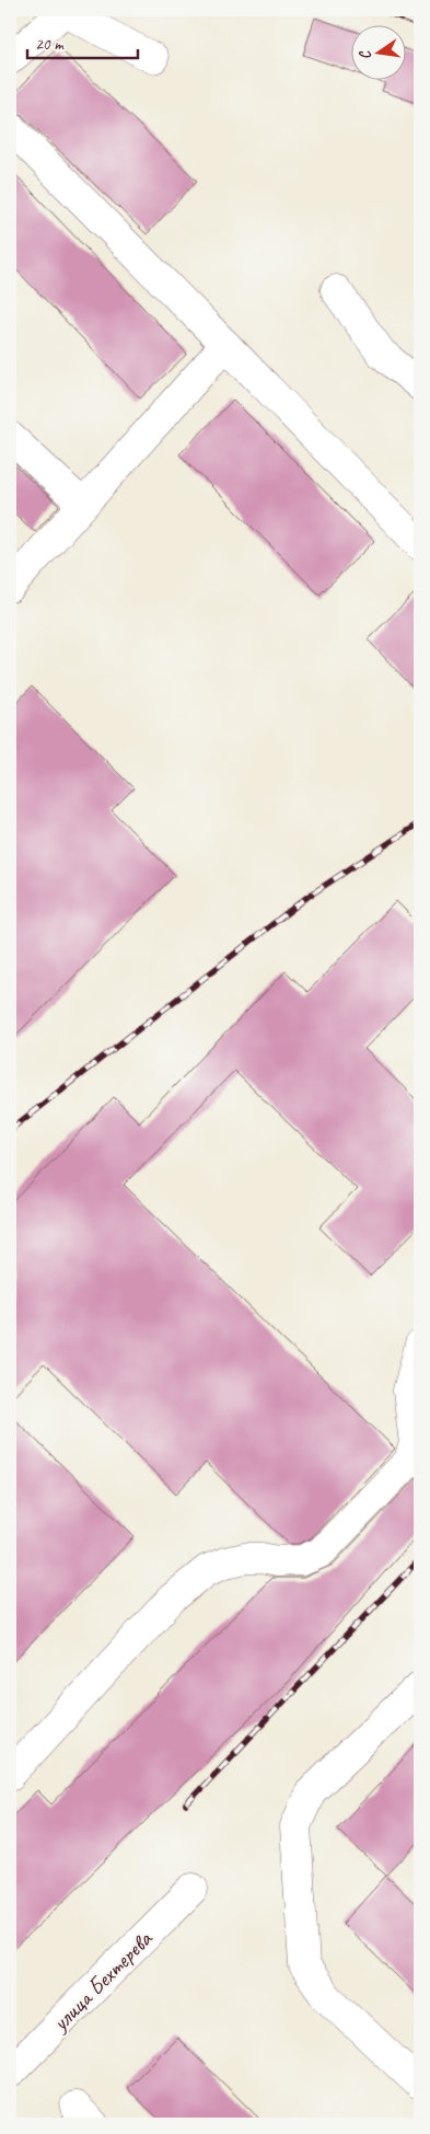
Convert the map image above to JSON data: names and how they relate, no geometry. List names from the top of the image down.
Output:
{
  "streets": {
    "street": ["улица Бехтерева"]
  },
  "scale_bar": "20 m",
  "north": "left"
}
